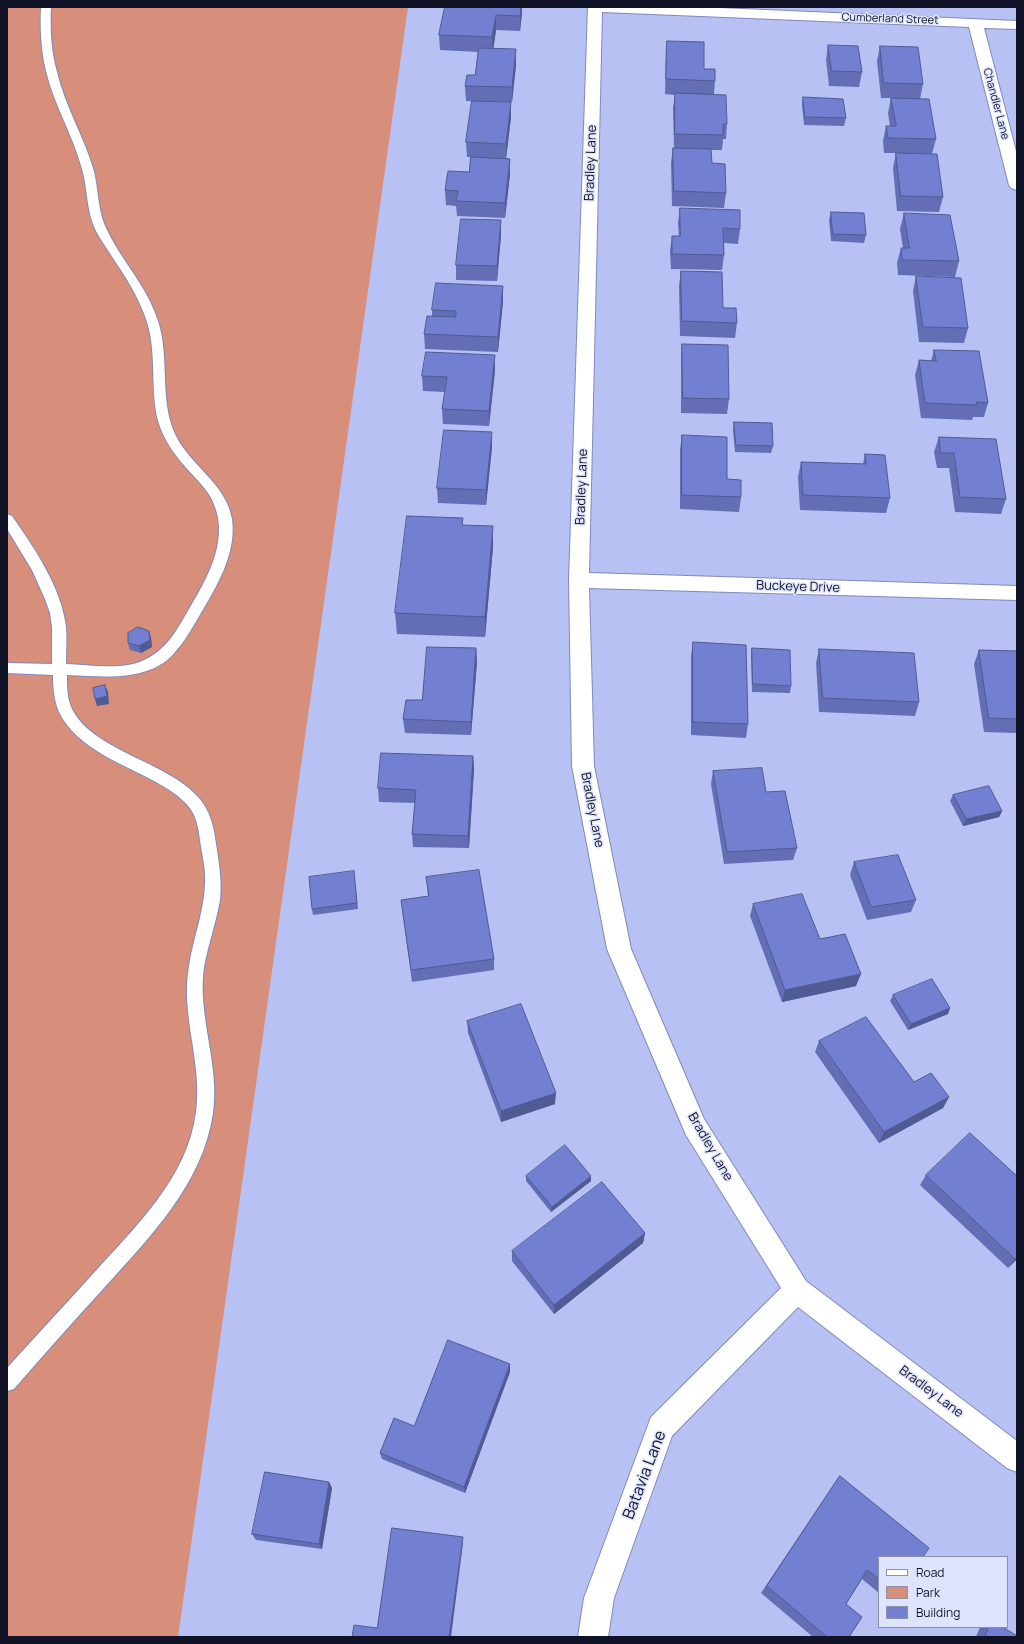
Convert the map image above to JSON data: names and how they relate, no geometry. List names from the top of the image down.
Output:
{
  "streets": {
    "street": [
      "Cumberland Street",
      "Chandler Lane",
      "Bradley Lane",
      "Buckeye Drive",
      "Batavia Lane"
    ]
  },
  "crossings": [
    ["Cumberland Street", "Chandler Lane"],
    ["Cumberland Street", "Bradley Lane"],
    ["Bradley Lane", "Buckeye Drive"],
    ["Bradley Lane", "Batavia Lane"]
  ],
  "legend": ["Road", "Park", "Building"]
}
